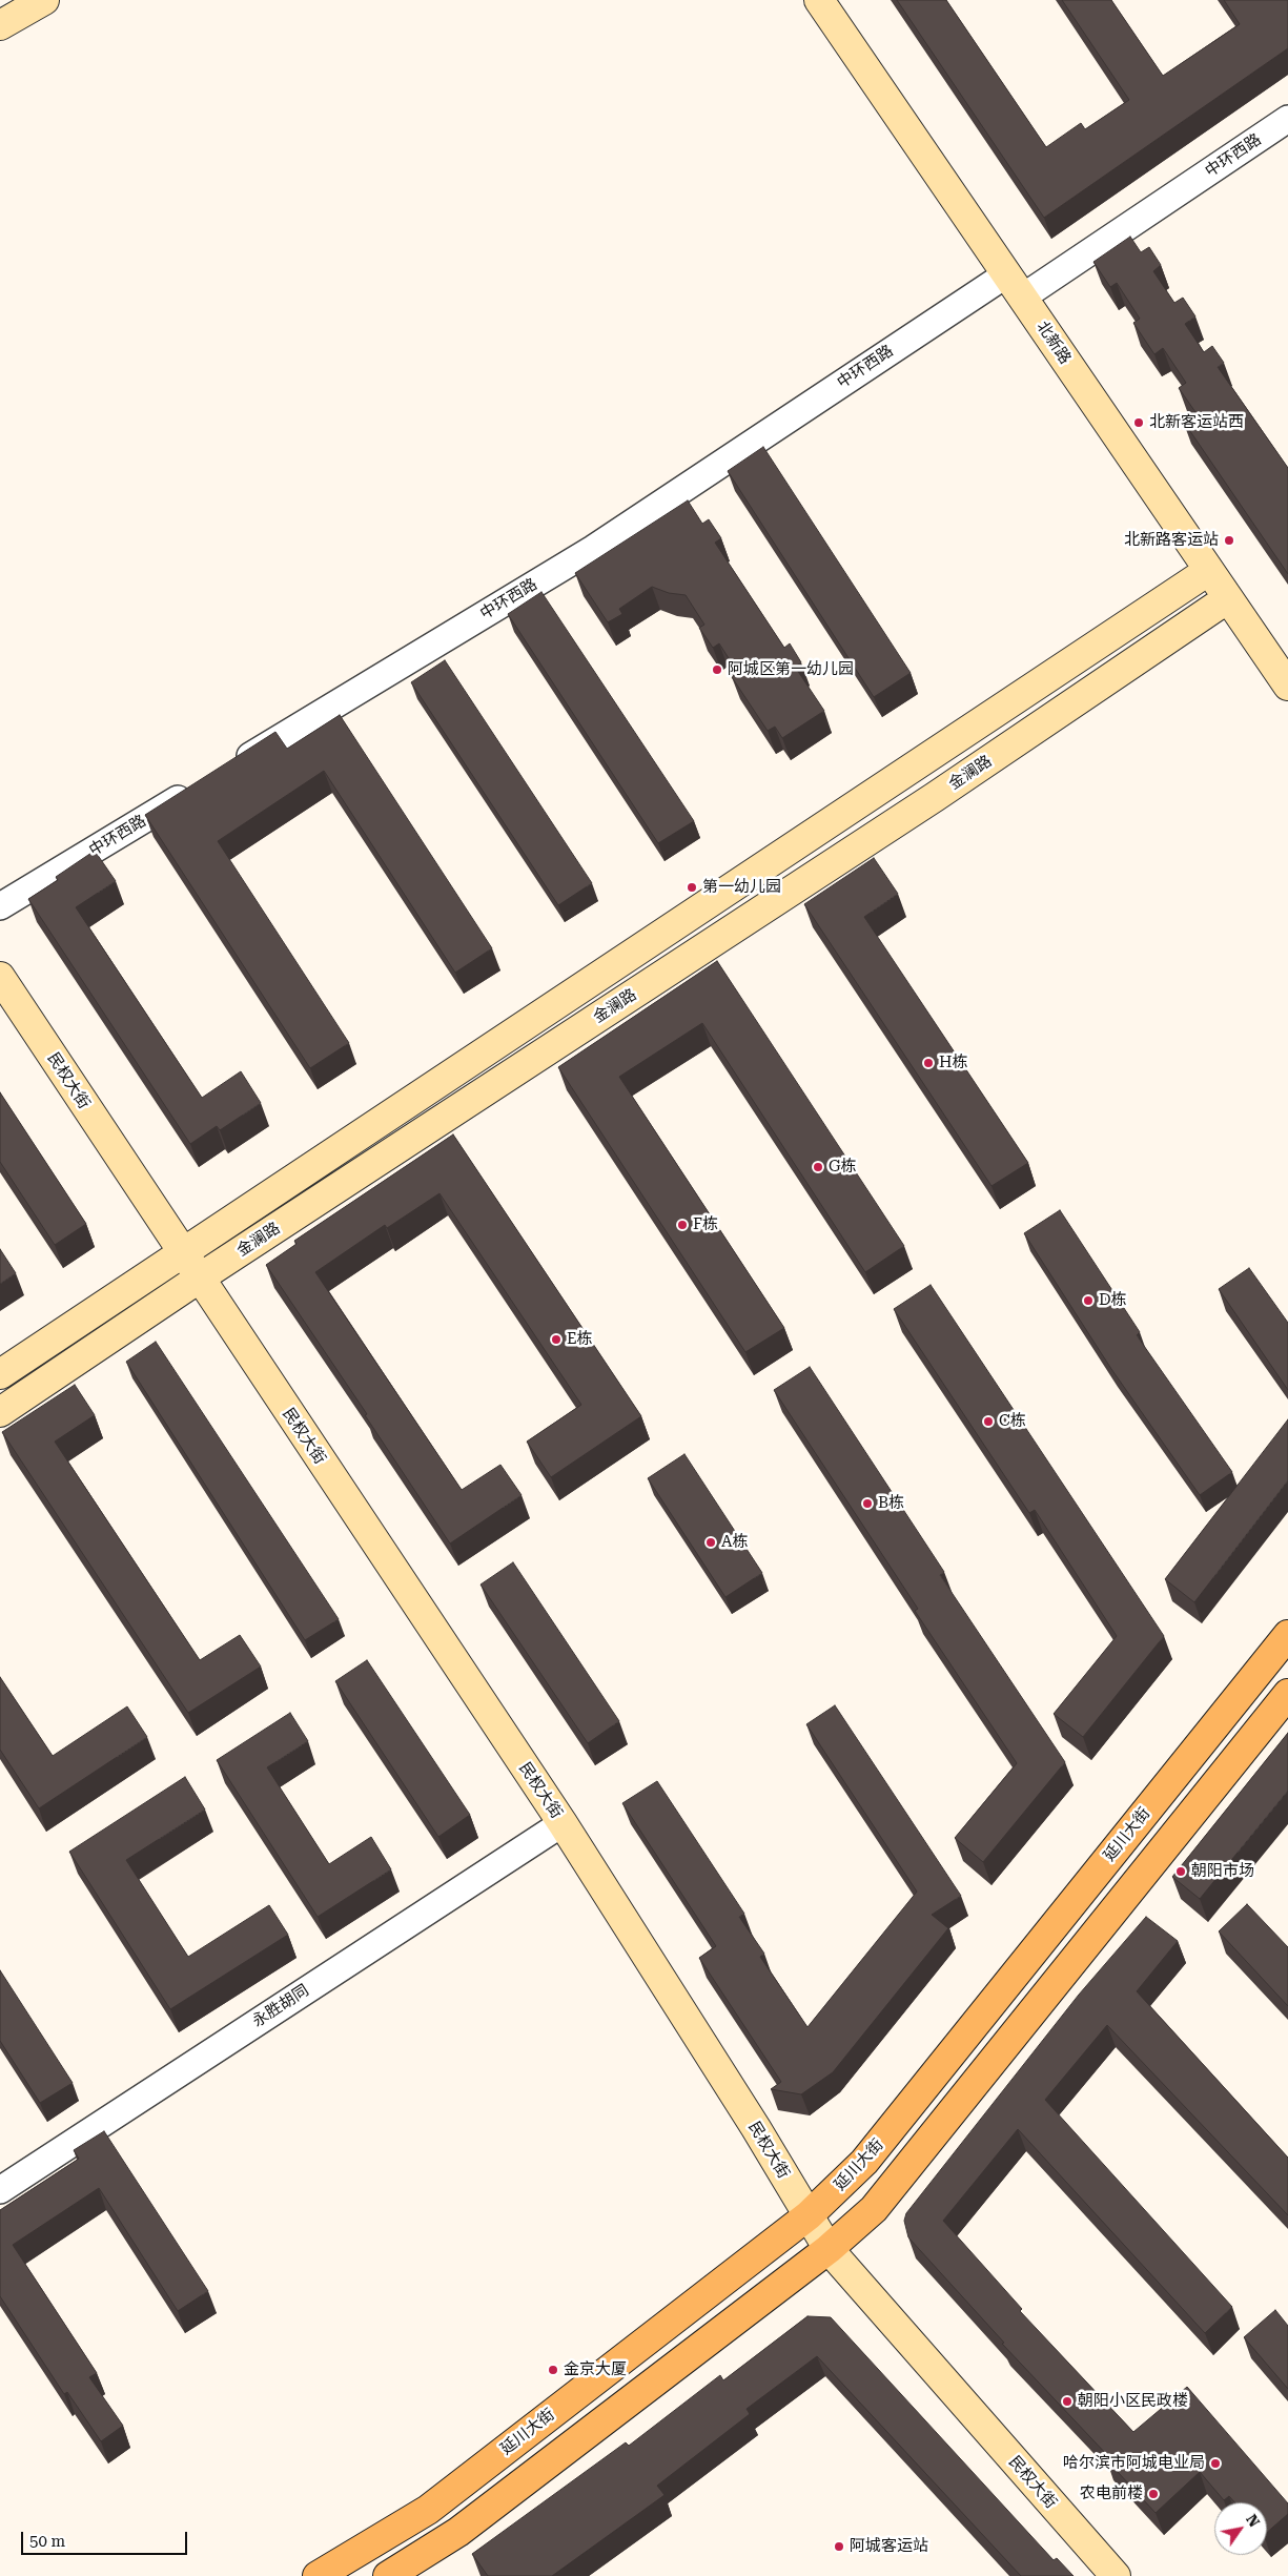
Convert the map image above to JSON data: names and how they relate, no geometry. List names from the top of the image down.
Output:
{
  "streets": {
    "main road": ["延川大街"],
    "street": [
      "中环西路",
      "北新路",
      "金澜路",
      "民权大街",
      "永胜胡同"
    ]
  },
  "crossings": [
    ["中环西路", "北新路"],
    ["北新路", "金澜路"],
    ["金澜路", "民权大街"],
    ["民权大街", "延川大街"],
    ["民权大街", "永胜胡同"]
  ],
  "places": [
    "北新客运站西",
    "北新路客运站",
    "阿城区第一幼儿园",
    "第一幼儿园",
    "H栋",
    "G栋",
    "F栋",
    "D栋",
    "E栋",
    "C栋",
    "B栋",
    "A栋",
    "朝阳市场",
    "金京大厦",
    "朝阳小区民政楼",
    "哈尔滨市阿城电业局",
    "农电前楼",
    "阿城客运站"
  ],
  "scale_bar": "50 m",
  "north": "top right"
}
